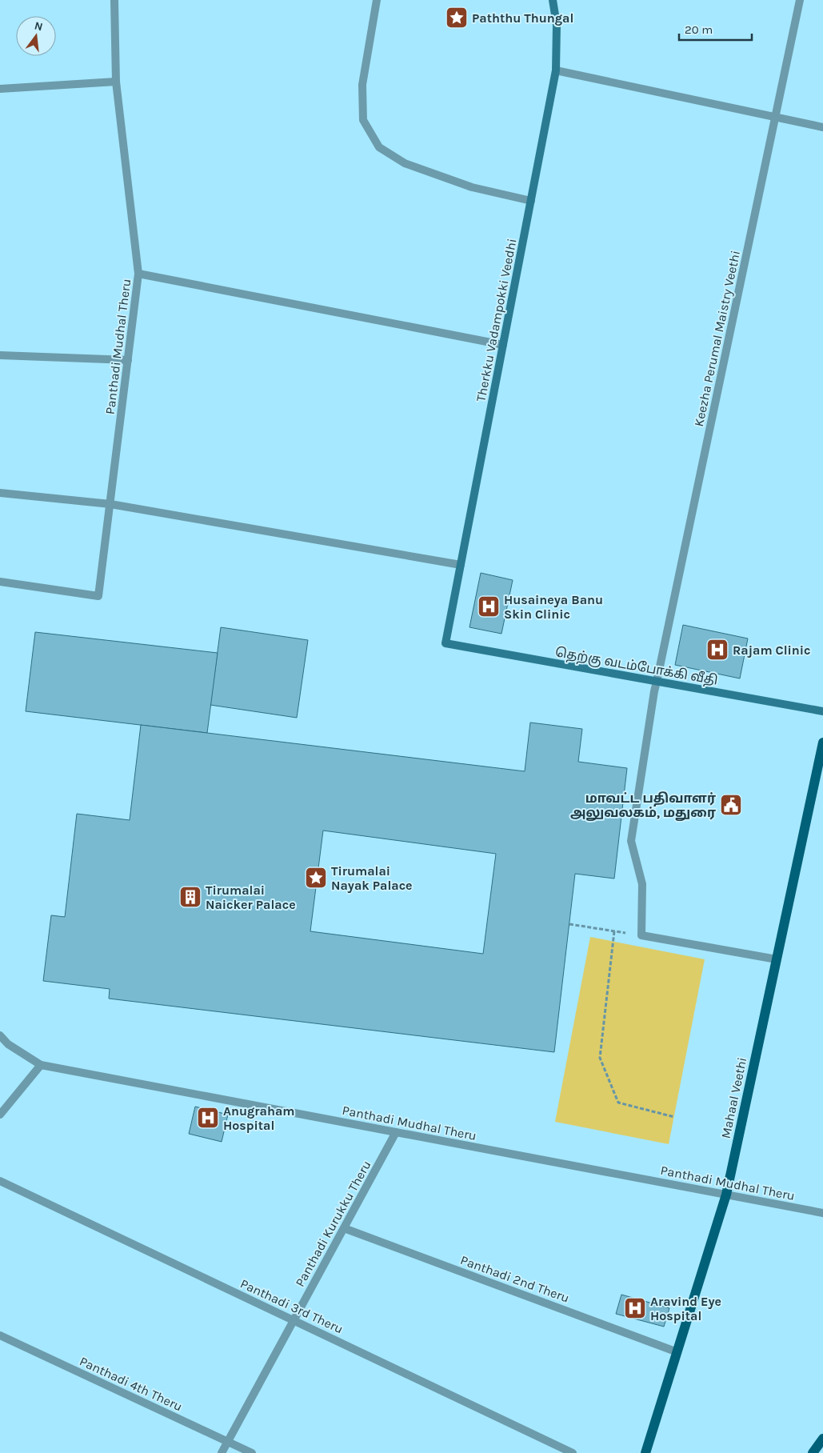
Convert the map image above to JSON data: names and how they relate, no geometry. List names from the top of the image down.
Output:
{
  "streets": {
    "main road": ["Mahaal Veethi"],
    "street": [
      "Therkku Vadampokki Veedhi",
      "Keezha Perumal Maistry Veethi",
      "Panthadi Mudhal Theru",
      "தெற்கு வடம்போக்கி வீதி",
      "Panthadi Kurukku Theru",
      "Panthadi 2nd Theru",
      "Panthadi 3rd Theru",
      "Panthadi 4th Theru"
    ]
  },
  "crossings": [
    ["Therkku Vadampokki Veedhi", "தெற்கு வடம்போக்கி வீதி"],
    ["Keezha Perumal Maistry Veethi", "தெற்கு வடம்போக்கி வீதி"],
    ["Panthadi Mudhal Theru", "Mahaal Veethi"],
    ["Panthadi Mudhal Theru", "Panthadi Kurukku Theru"],
    ["Mahaal Veethi", "Panthadi 2nd Theru"],
    ["Panthadi Kurukku Theru", "Panthadi 2nd Theru"],
    ["Panthadi Kurukku Theru", "Panthadi 3rd Theru"],
    ["Panthadi Kurukku Theru", "Panthadi 4th Theru"]
  ],
  "places": {
    "place": ["Paththu Thungal", "Tirumalai Nayak Palace"],
    "hospital": [
      "Husaineya Banu Skin Clinic",
      "Rajam Clinic",
      "Anugraham Hospital",
      "Aravind Eye Hospital"
    ],
    "public building": ["மாவட்ட பதிவாளர் அலுவலகம், மதுரை"],
    "building": ["Tirumalai Naicker Palace"]
  },
  "scale_bar": "20 m",
  "north": "top"
}
